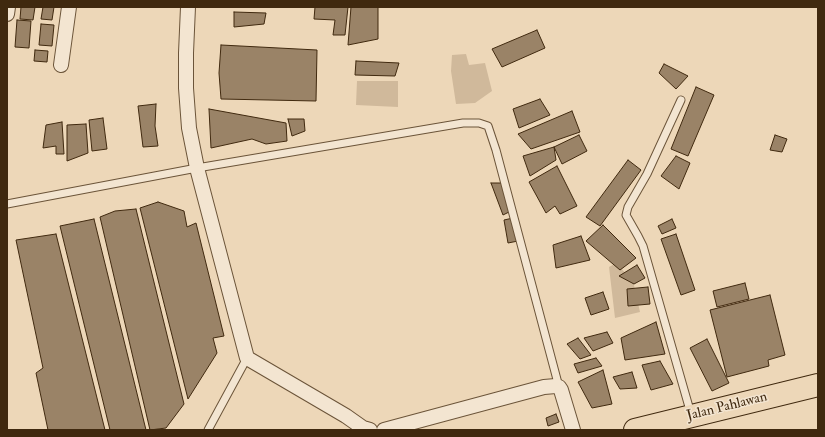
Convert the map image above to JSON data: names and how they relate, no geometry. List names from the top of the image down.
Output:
{
  "streets": {
    "highway": ["Jalan Pahlawan"]
  }
}
